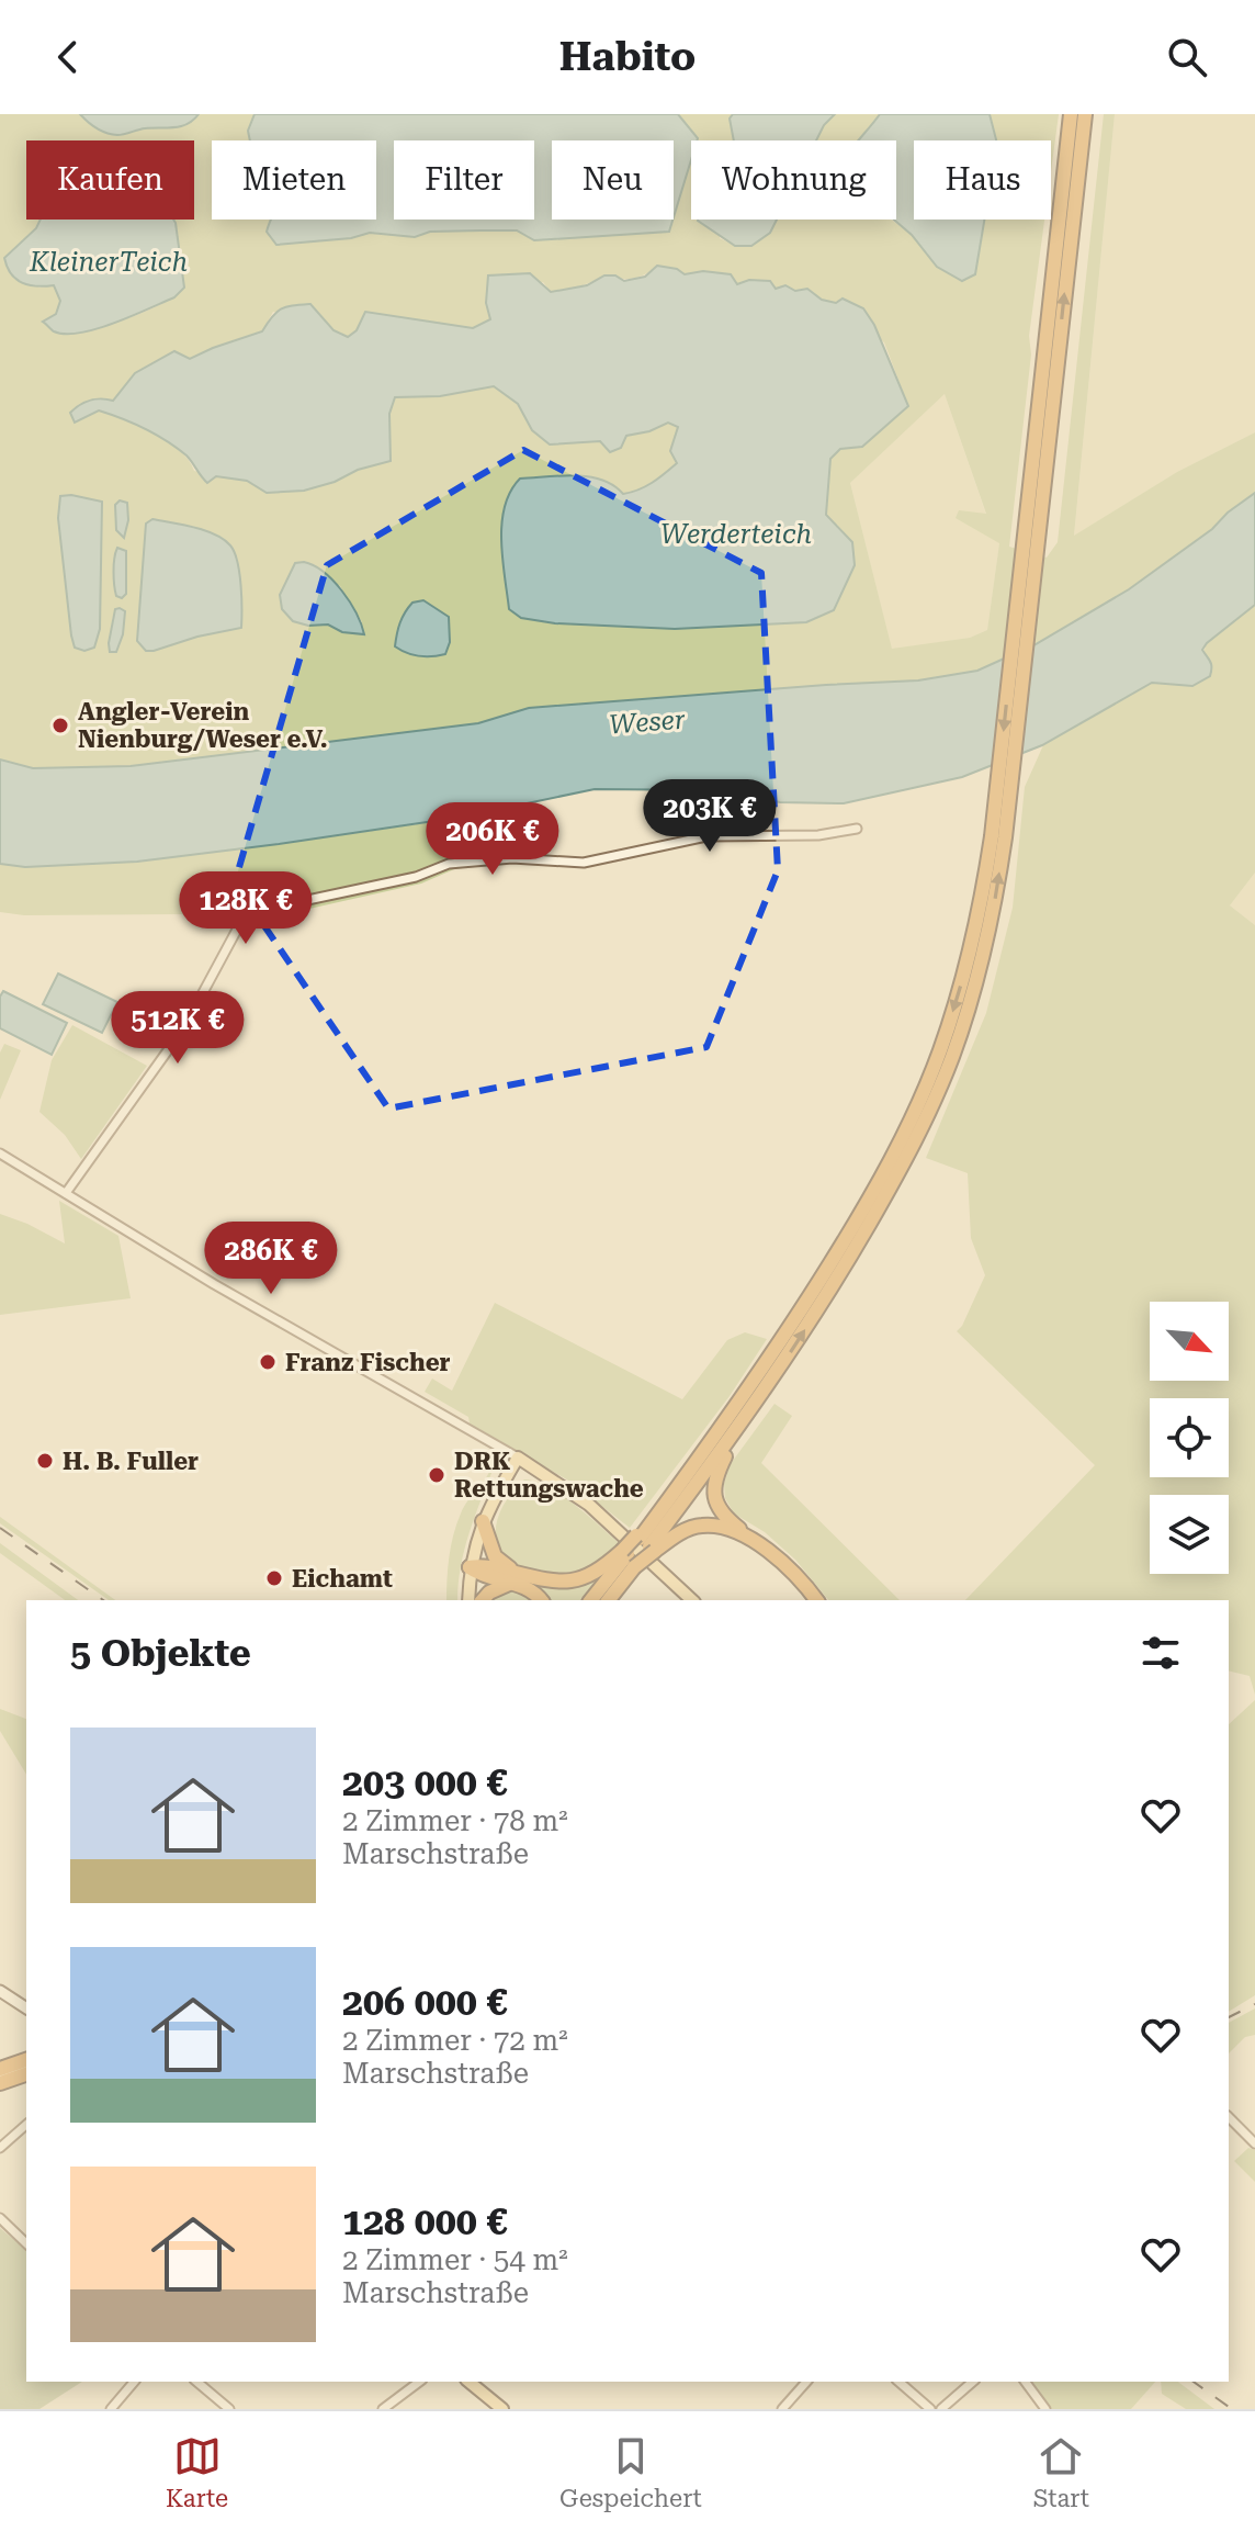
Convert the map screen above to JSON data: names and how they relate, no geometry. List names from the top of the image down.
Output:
{
  "water": ["KleinerTeich", "Werderteich", "Weser"],
  "places": [
    "Angler-Verein Nienburg/Weser e.V.",
    "Franz Fischer",
    "H. B. Fuller",
    "DRK Rettungswache",
    "Eichamt"
  ],
  "north": "bottom right",
  "page": {
    "header": "Habito",
    "chip": [
      "Kaufen",
      "Mieten",
      "Filter",
      "Neu",
      "Wohnung",
      "Haus"
    ],
    "price": [
      "203K €",
      "206K €",
      "128K €",
      "512K €",
      "286K €"
    ],
    "heading": "5 Objekte",
    "list": [
      {
        "name": "203 000 €",
        "note": "2 Zimmer · 78 m² · Marschstraße"
      },
      {
        "name": "206 000 €",
        "note": "2 Zimmer · 72 m² · Marschstraße"
      },
      {
        "name": "128 000 €",
        "note": "2 Zimmer · 54 m² · Marschstraße"
      }
    ],
    "tabs": ["Karte", "Gespeichert", "Start"]
  }
}
